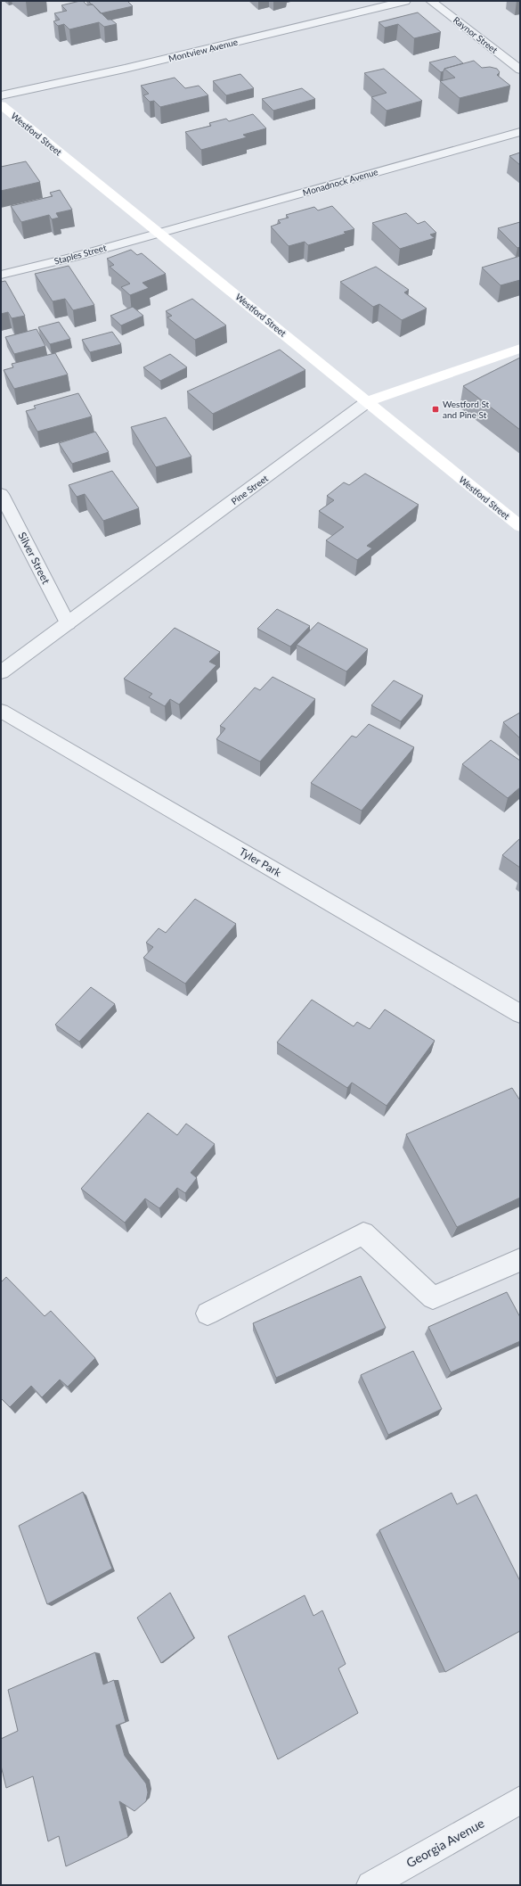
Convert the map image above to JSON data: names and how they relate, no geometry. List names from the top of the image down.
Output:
{
  "streets": {
    "main road": ["Westford Street", "Pine Street"],
    "street": [
      "Raynor Street",
      "Montview Avenue",
      "Monadnock Avenue",
      "Staples Street",
      "Silver Street",
      "Tyler Park",
      "Georgia Avenue"
    ]
  },
  "crossings": [
    ["Westford Street", "Monadnock Avenue"],
    ["Westford Street", "Staples Street"],
    ["Westford Street", "Pine Street"],
    ["Monadnock Avenue", "Staples Street"],
    ["Pine Street", "Silver Street"]
  ],
  "places": {
    "transit": ["Westford St and Pine St"]
  }
}
